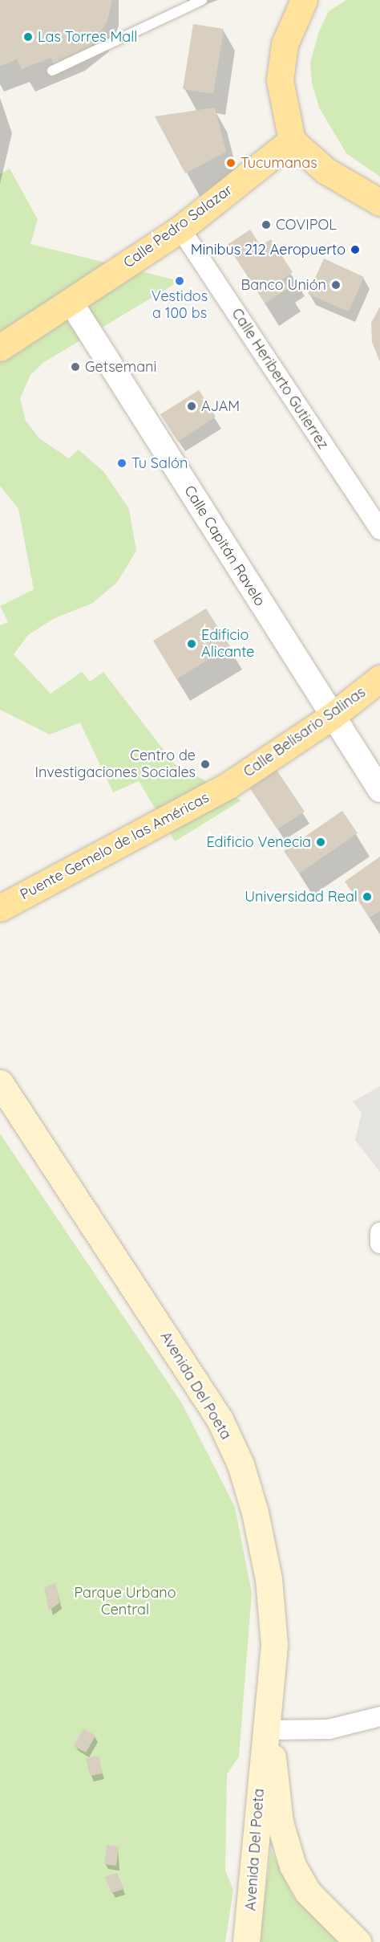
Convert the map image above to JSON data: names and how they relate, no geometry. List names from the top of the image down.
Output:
{
  "streets": {
    "main road": [
      "Calle Pedro Salazar",
      "Calle Belisario Salinas",
      "Puente Gemelo de las Américas",
      "Avenida Del Poeta"
    ],
    "street": ["Calle Heriberto Gutierrez", "Calle Capitán Ravelo"]
  },
  "crossings": [
    ["Calle Pedro Salazar", "Calle Heriberto Gutierrez"],
    ["Calle Pedro Salazar", "Calle Capitán Ravelo"],
    ["Calle Capitán Ravelo", "Calle Belisario Salinas"],
    ["Calle Belisario Salinas", "Puente Gemelo de las Américas"]
  ],
  "parks": ["Parque Urbano Central"],
  "places": [
    "Las Torres Mall",
    "Tucumanas",
    "COVIPOL",
    "Minibus 212 Aeropuerto",
    "Vestidos a 100 bs",
    "Banco Unión",
    "Getsemani",
    "AJAM",
    "Tu Salón",
    "Edificio Alicante",
    "Centro de Investigaciones Sociales",
    "Edificio Venecia",
    "Universidad Real"
  ]
}
